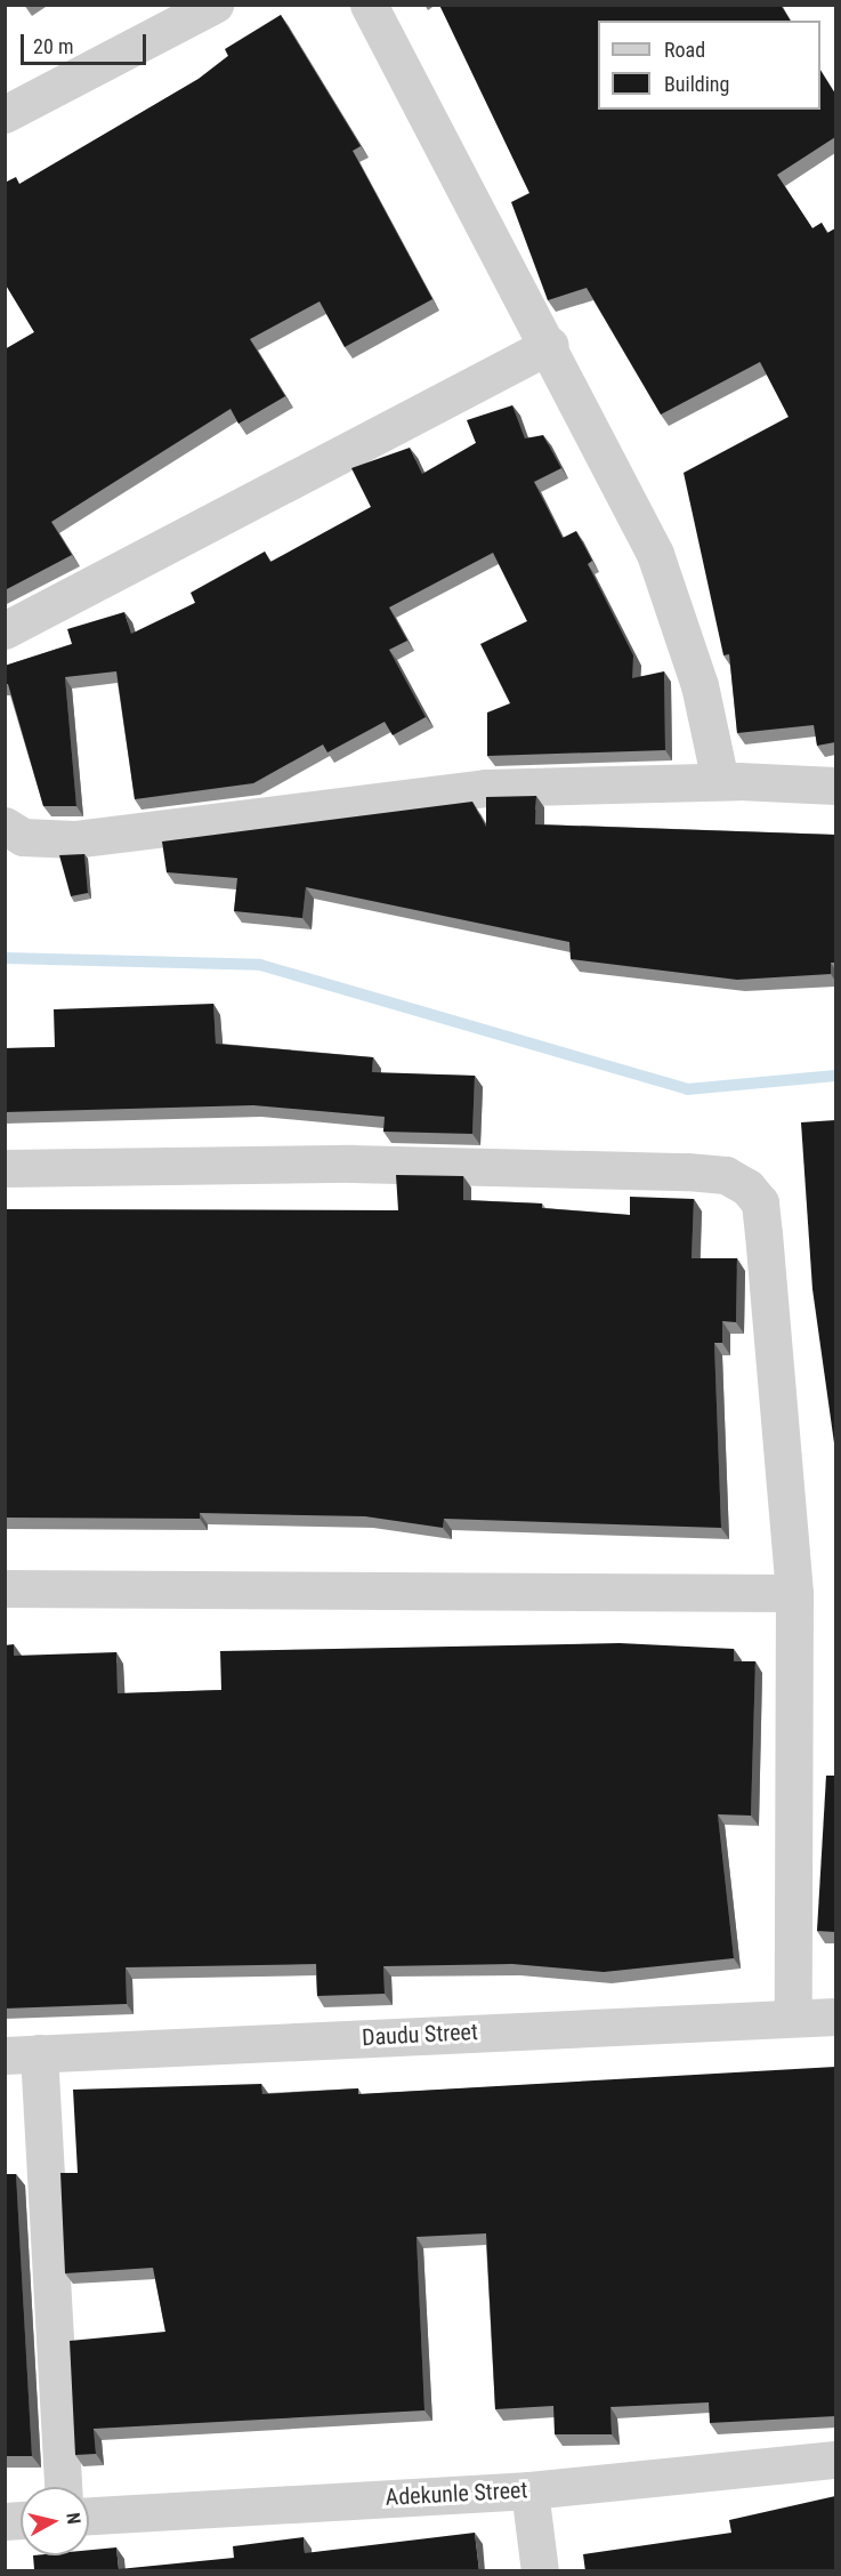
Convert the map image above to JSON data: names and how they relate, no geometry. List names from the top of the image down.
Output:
{
  "streets": {
    "street": ["Daudu Street", "Adekunle Street"]
  },
  "legend": ["Road", "Building"],
  "scale_bar": "20 m",
  "north": "right"
}
